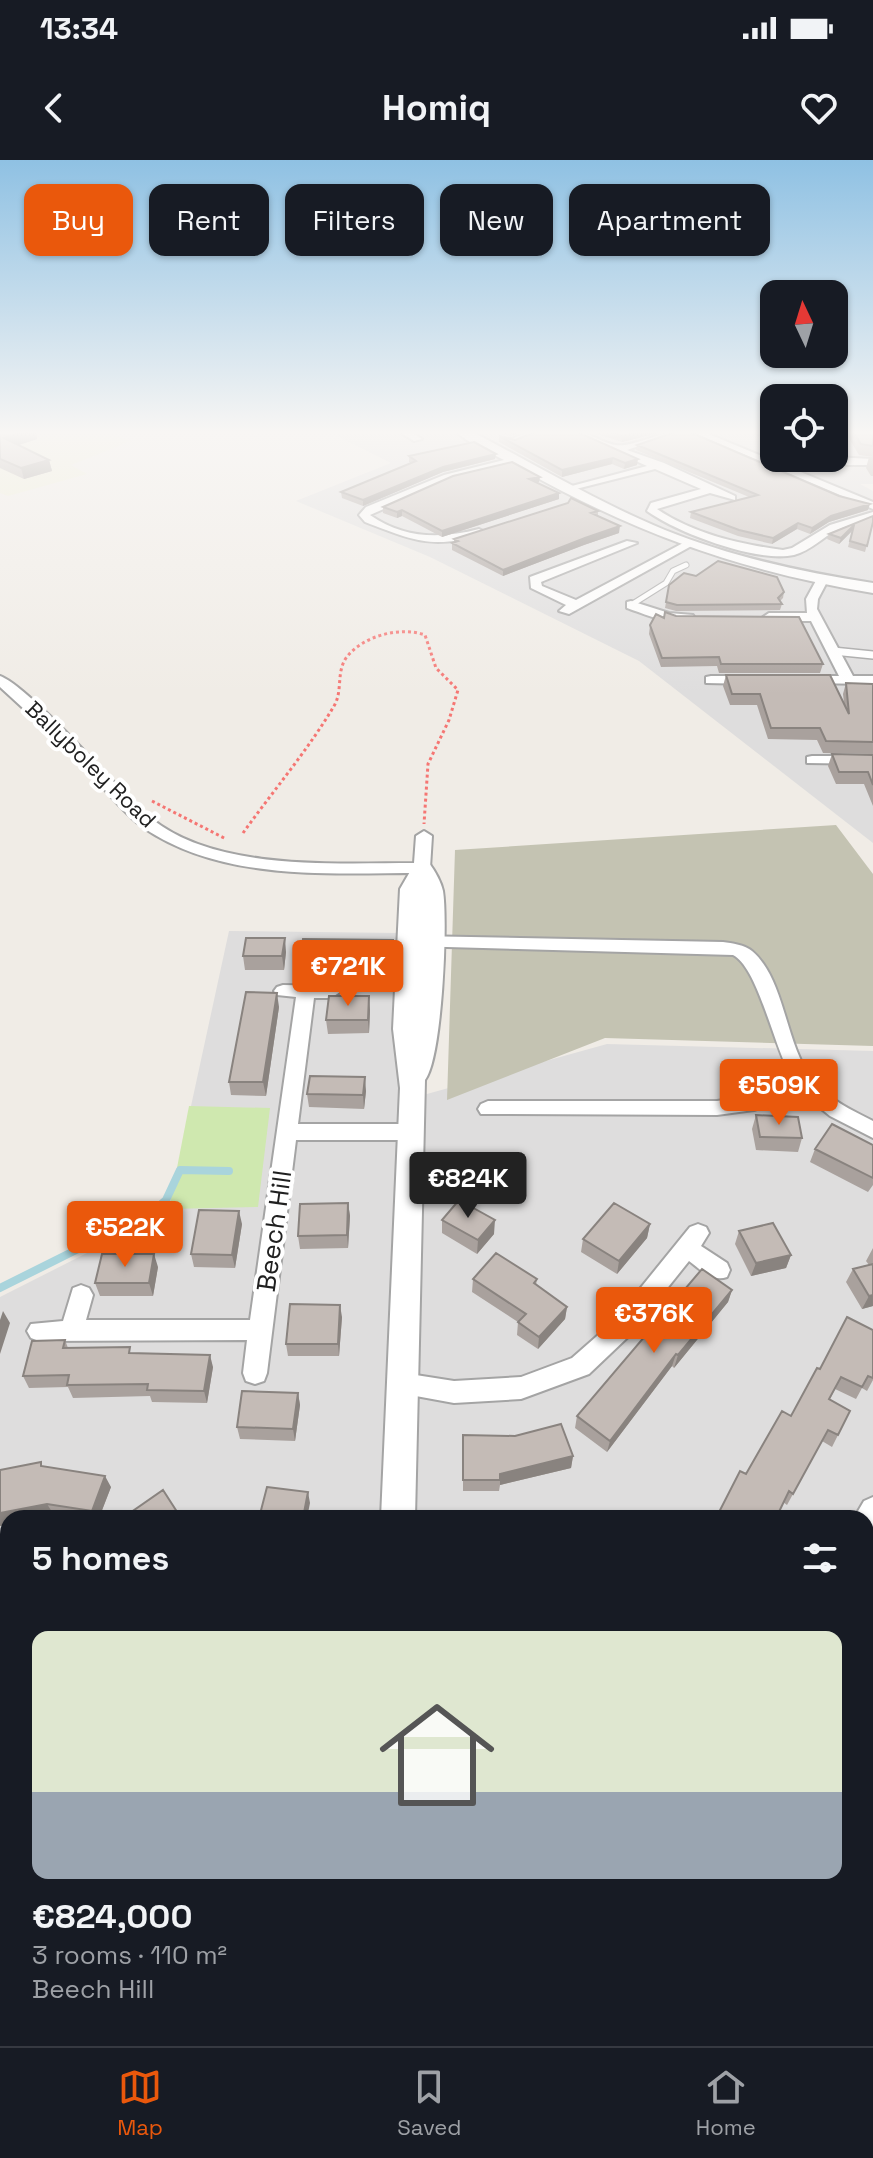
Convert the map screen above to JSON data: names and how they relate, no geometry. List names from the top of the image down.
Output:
{
  "streets": {
    "street": ["Ballyboley Road", "Beech Hill"]
  },
  "north": "top",
  "page": {
    "status": "13:34",
    "header": "Homiq",
    "chip": [
      "Buy",
      "Rent",
      "Filters",
      "New",
      "Apartment"
    ],
    "price": [
      "€721K",
      "€509K",
      "€824K",
      "€522K",
      "€376K"
    ],
    "heading": "5 homes",
    "list": [
      {
        "name": "€824,000",
        "note": "3 rooms · 110 m² · Beech Hill"
      }
    ],
    "tabs": ["Map", "Saved", "Home"]
  }
}
